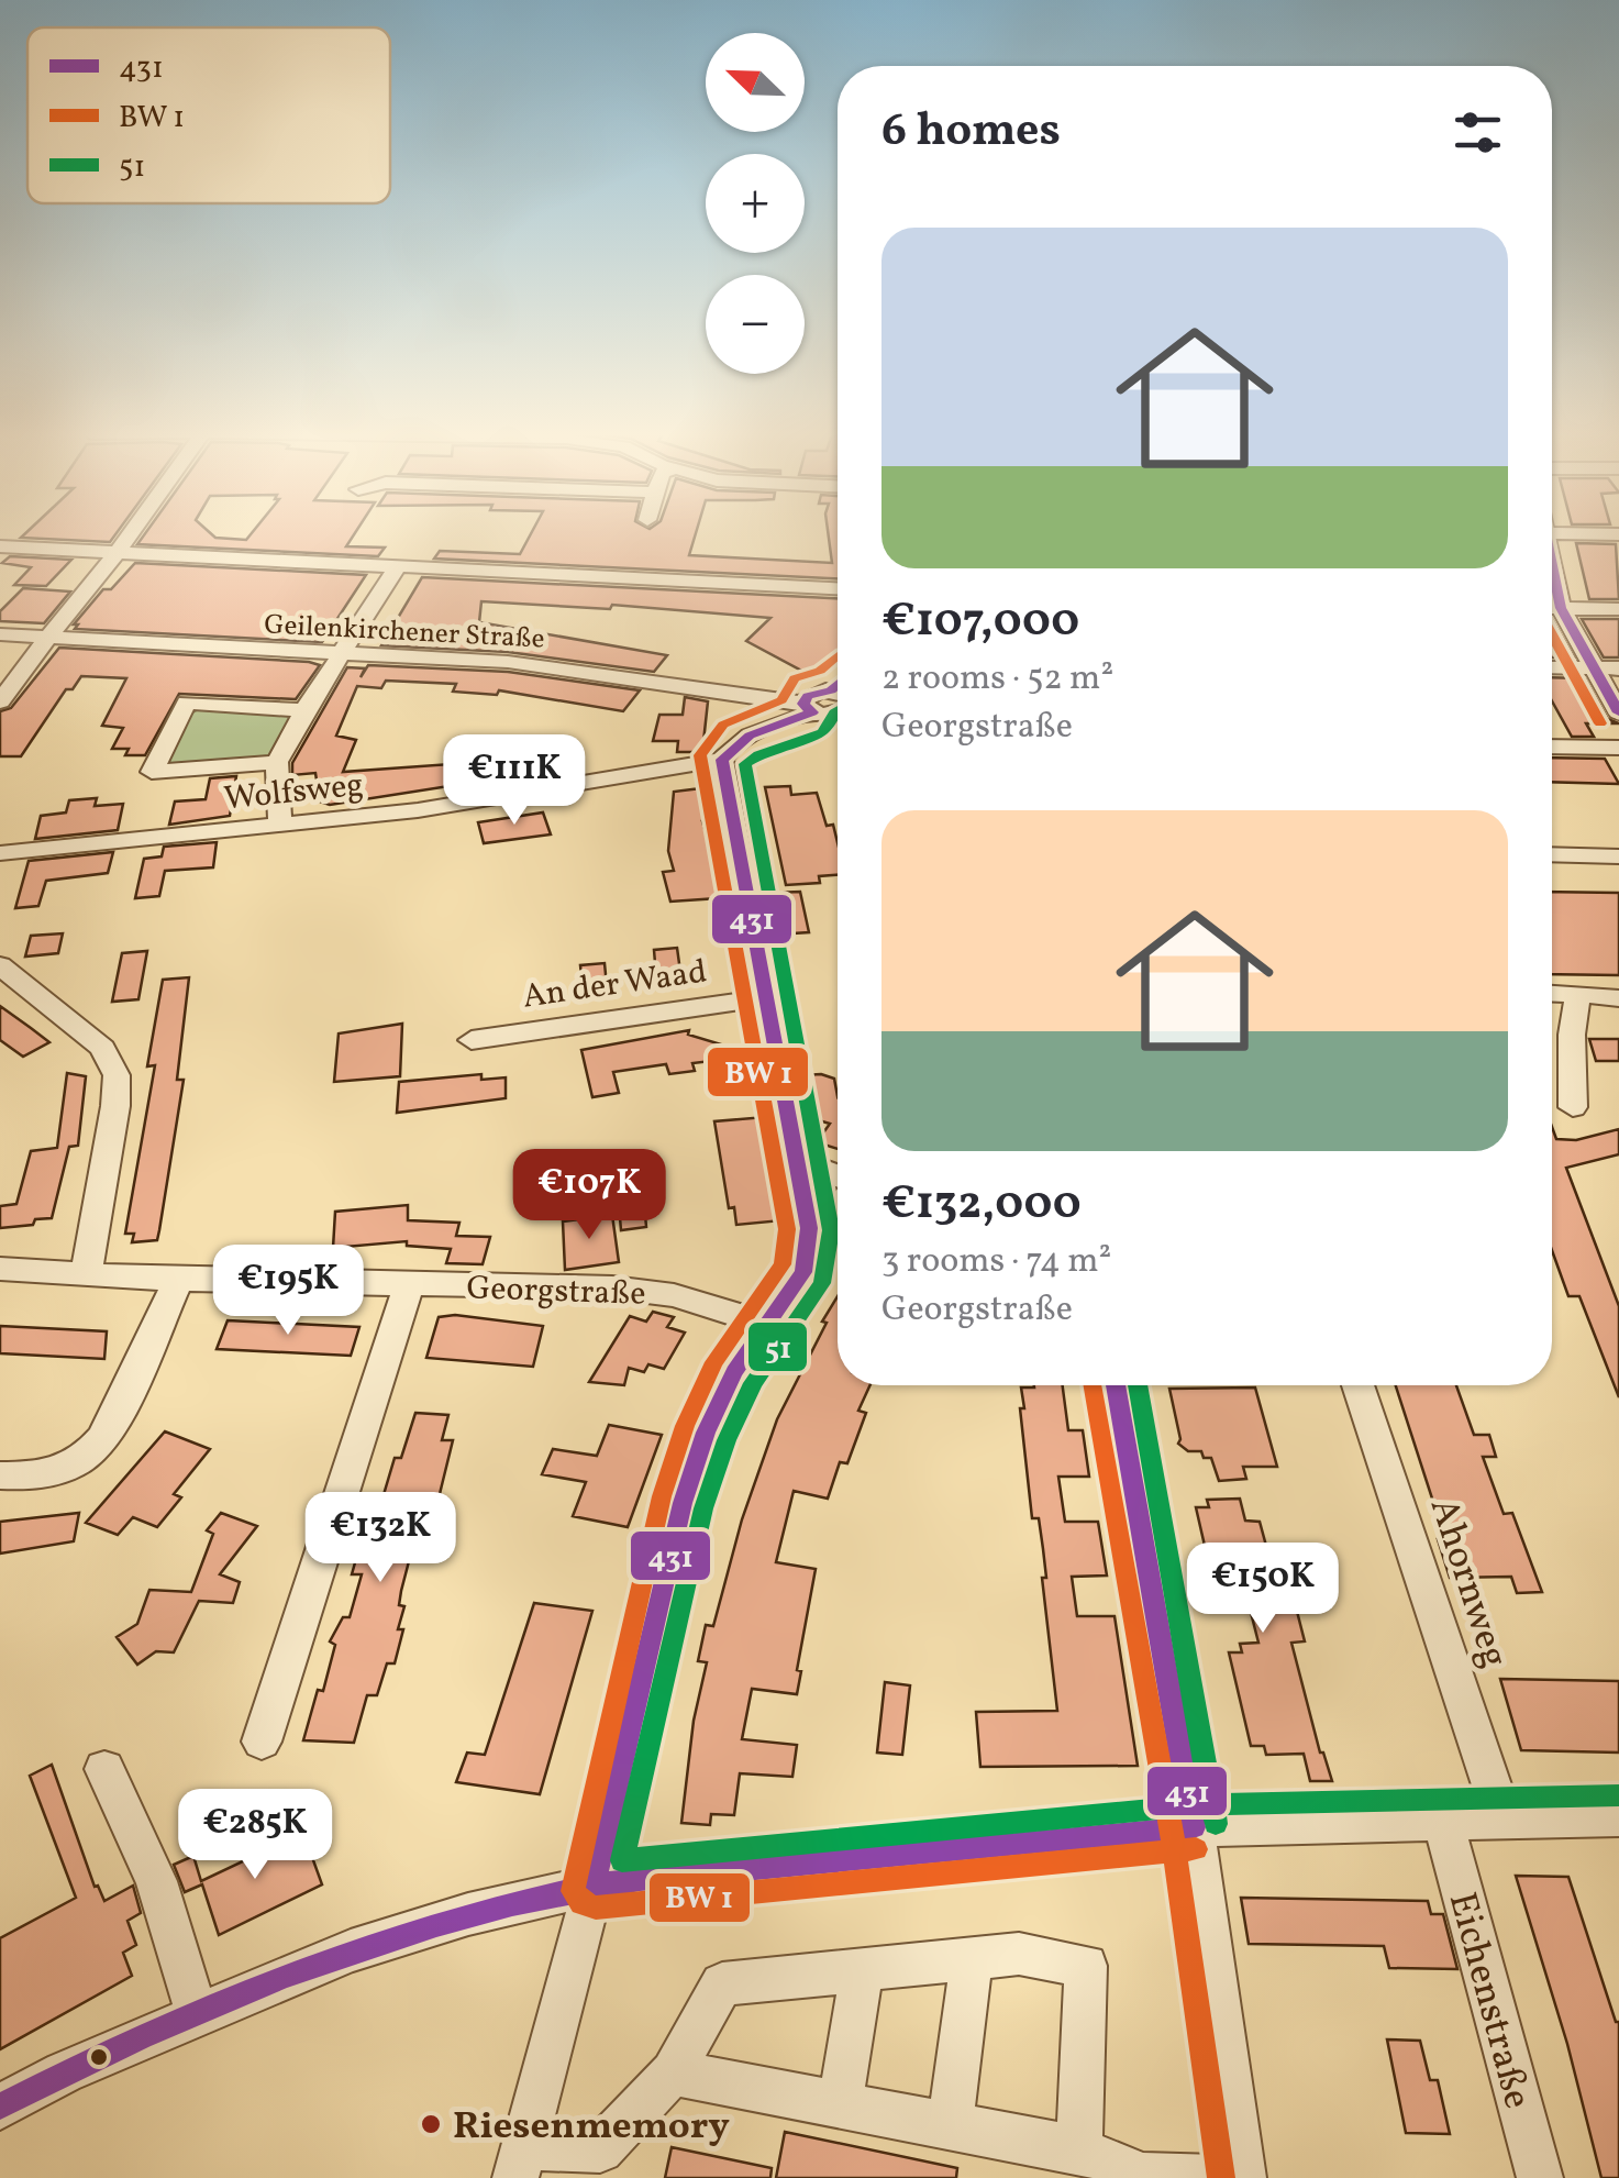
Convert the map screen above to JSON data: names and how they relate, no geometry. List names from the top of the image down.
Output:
{
  "streets": {
    "street": [
      "Geilenkirchener Straße",
      "Wolfsweg",
      "An der Waad",
      "Georgstraße",
      "Ahornweg",
      "Eichenstraße"
    ]
  },
  "crossings": [
    ["Geilenkirchener Straße", "Wolfsweg"]
  ],
  "places": ["Riesenmemory"],
  "lines": ["transit line 431", "transit line 51"],
  "legend": ["431", "BW 1", "51"],
  "north": "top left",
  "page": {
    "map_buttons": ["+", "−"],
    "heading": "6 homes",
    "list": [
      {
        "name": "€107,000",
        "note": "2 rooms · 52 m² · Georgstraße"
      },
      {
        "name": "€132,000",
        "note": "3 rooms · 74 m² · Georgstraße"
      }
    ],
    "price": [
      "€111K",
      "€107K",
      "€195K",
      "€132K",
      "€150K",
      "€285K"
    ]
  }
}
